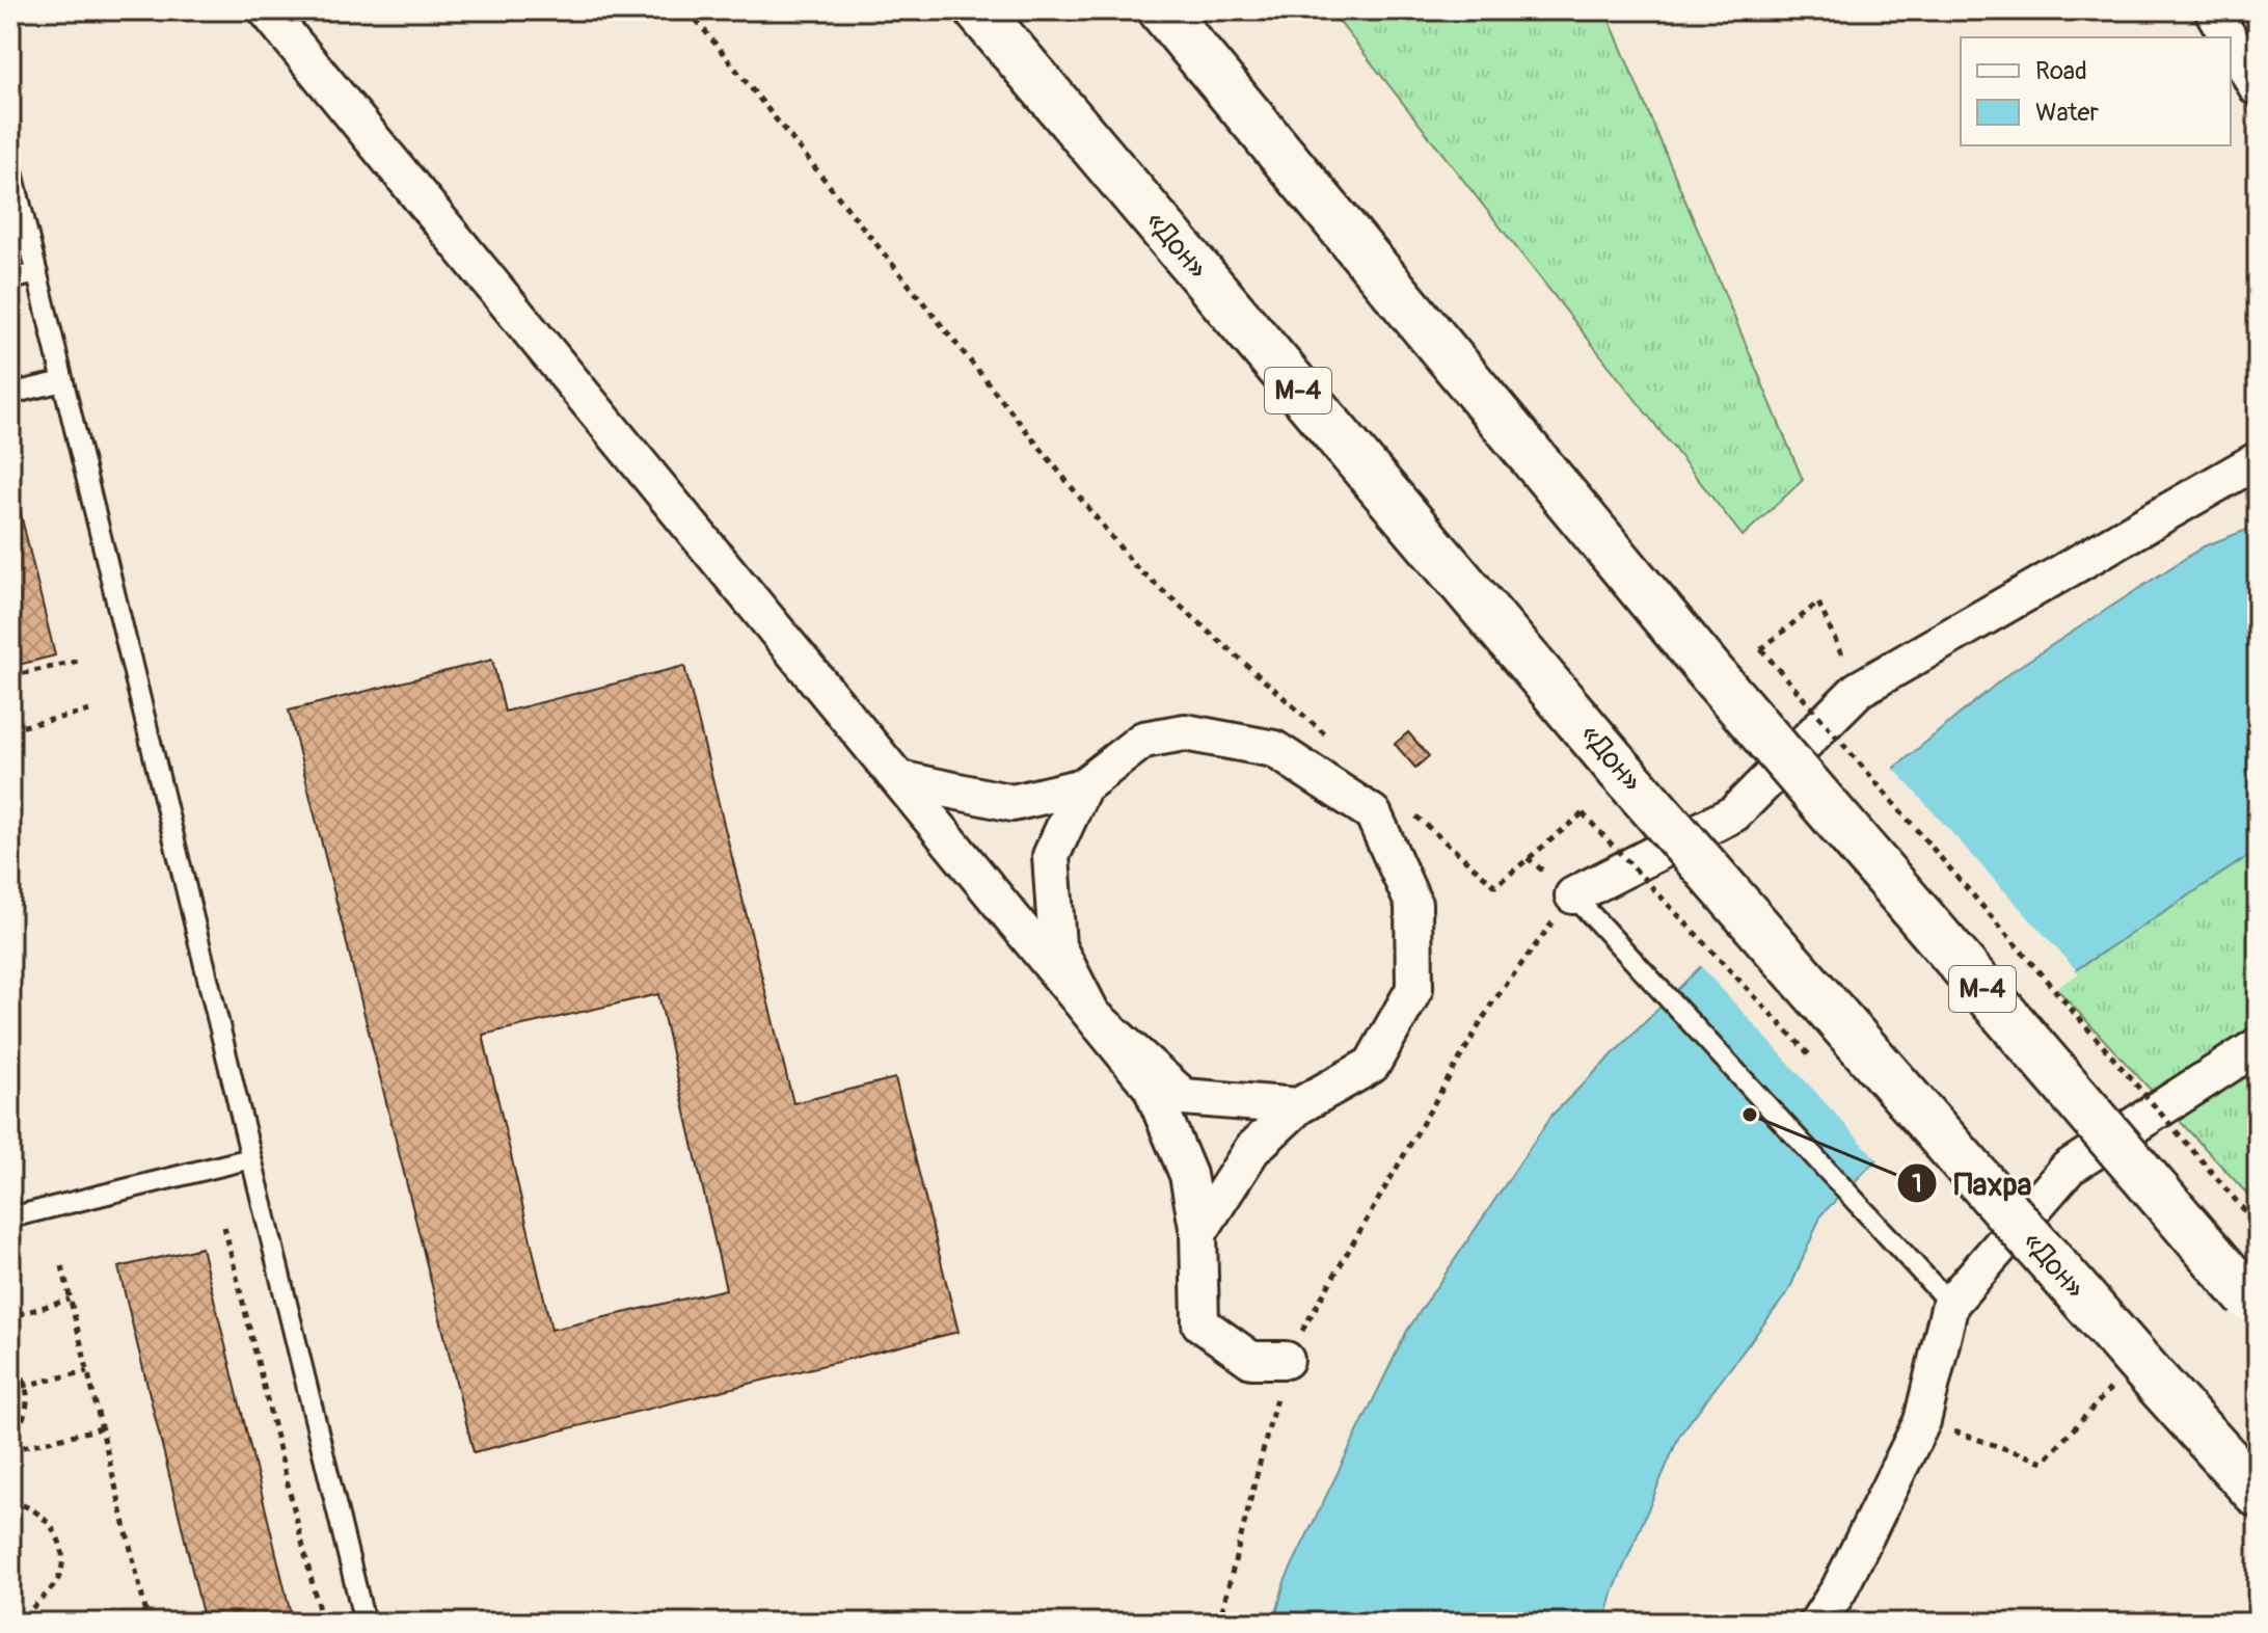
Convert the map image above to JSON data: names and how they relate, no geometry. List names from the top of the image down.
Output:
{
  "streets": {
    "highway": ["«Дон»", "М-4"]
  },
  "places": ["Пахра"],
  "legend": ["Road", "Water"]
}
